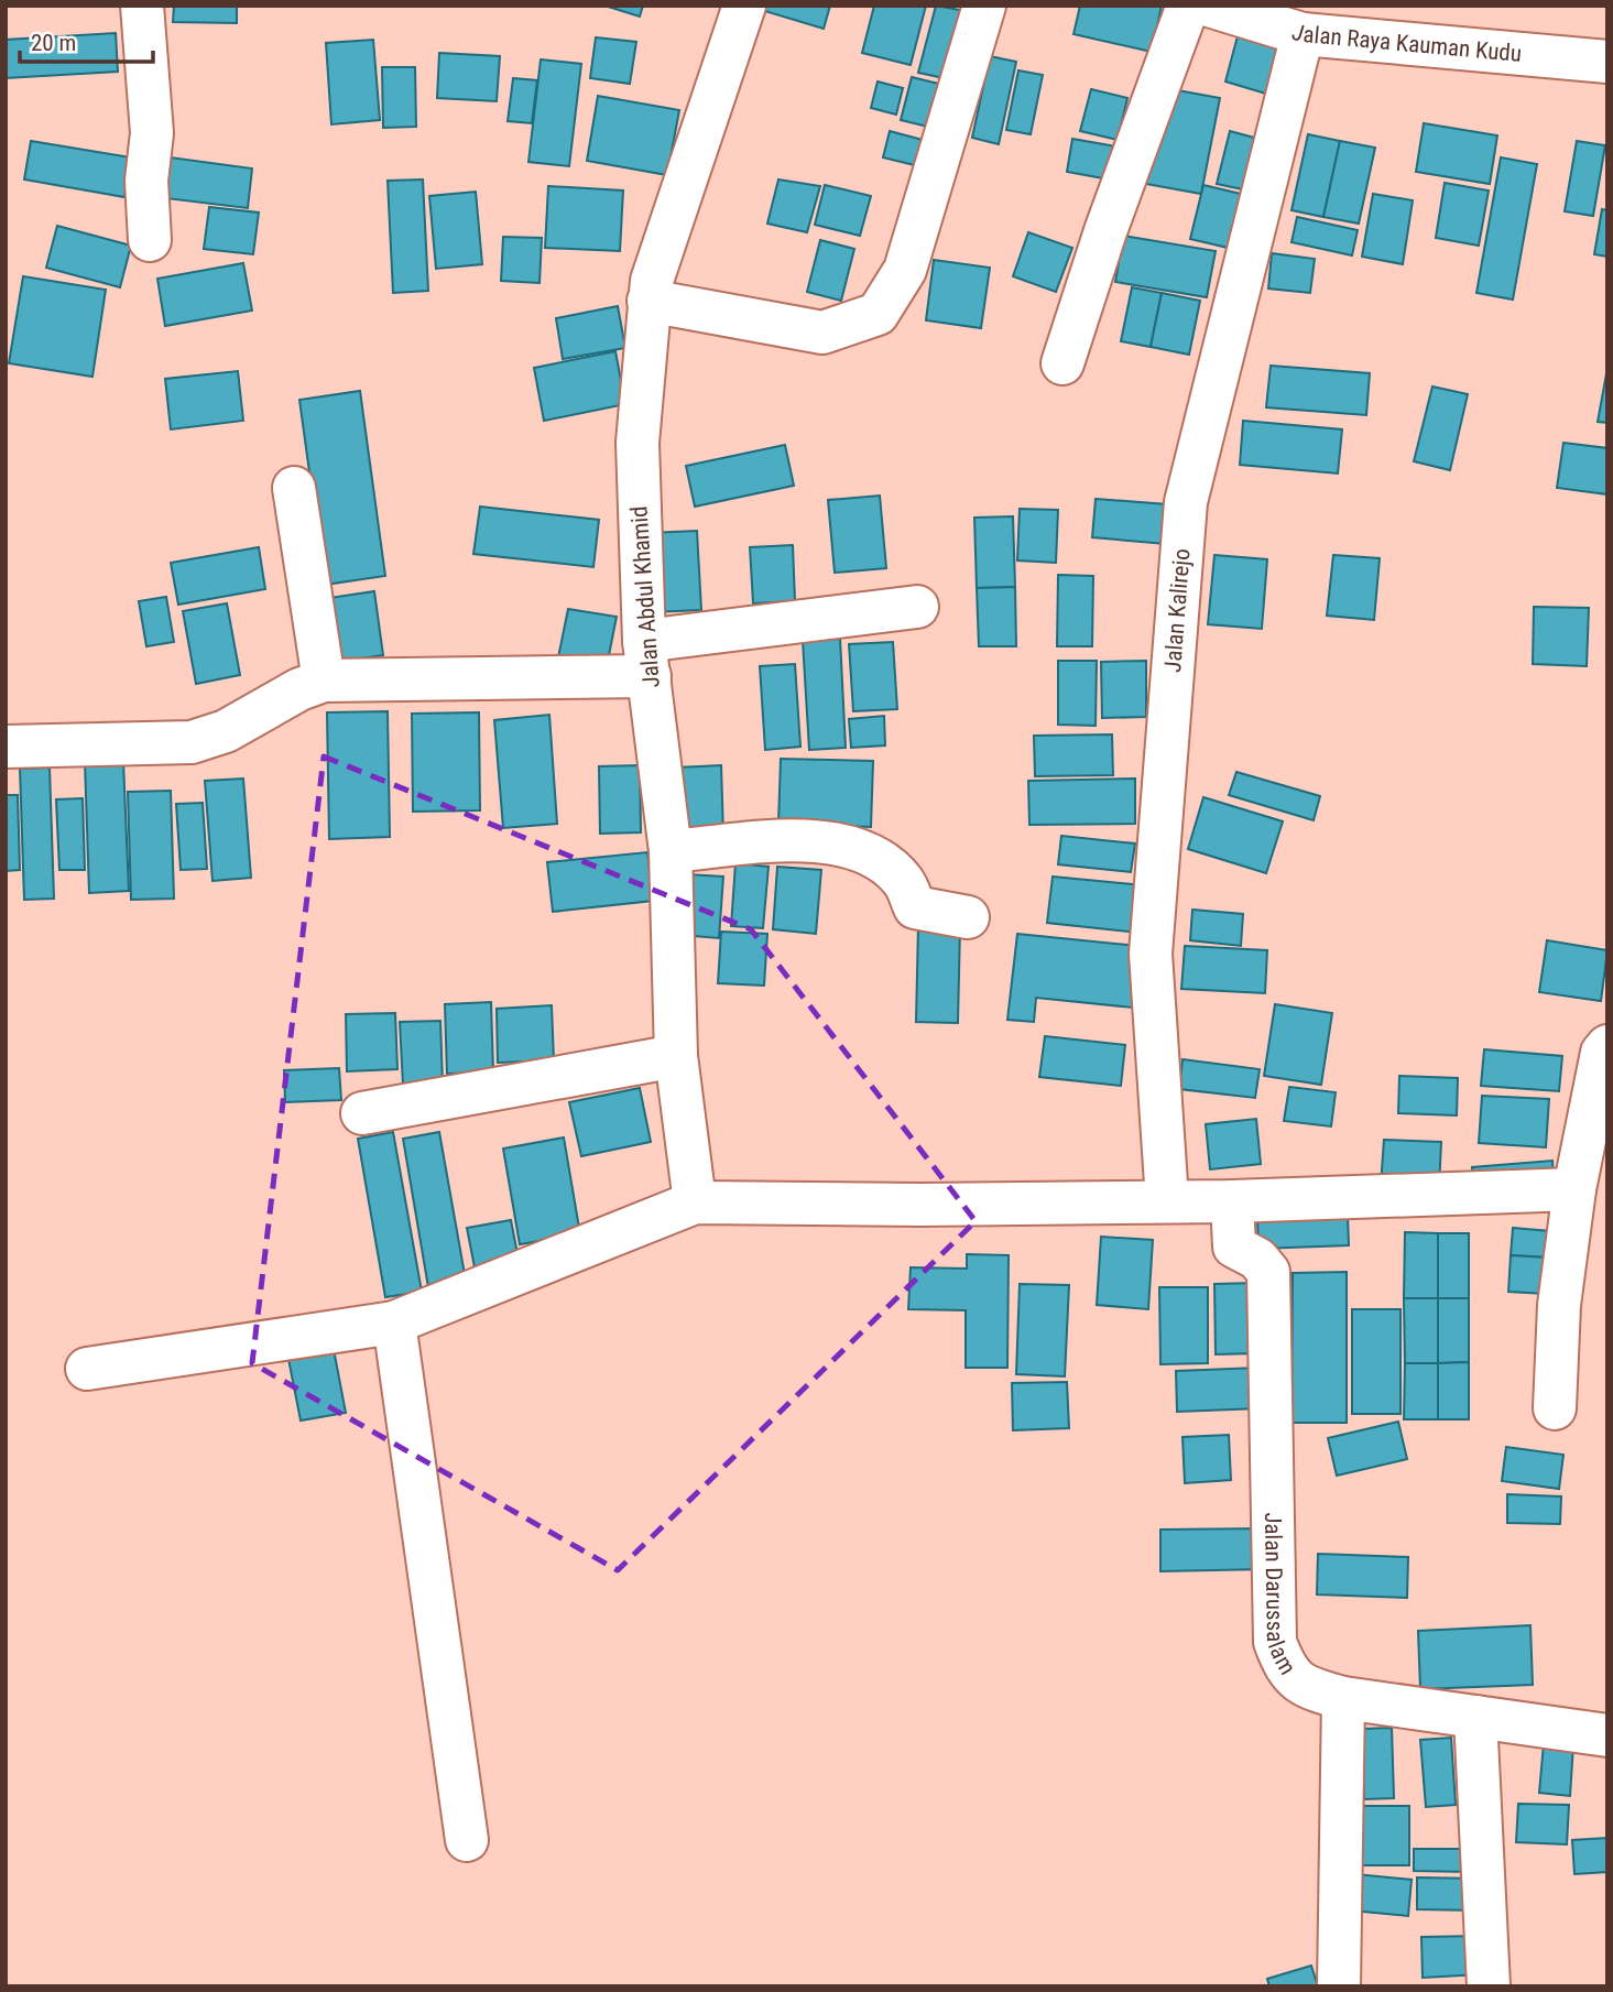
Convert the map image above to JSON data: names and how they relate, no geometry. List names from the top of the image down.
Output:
{
  "streets": {
    "street": [
      "Jalan Raya Kauman Kudu",
      "Jalan Abdul Khamid",
      "Jalan Kalirejo",
      "Jalan Darussalam"
    ]
  },
  "crossings": [
    ["Jalan Raya Kauman Kudu", "Jalan Kalirejo"]
  ],
  "scale_bar": "20 m"
}
